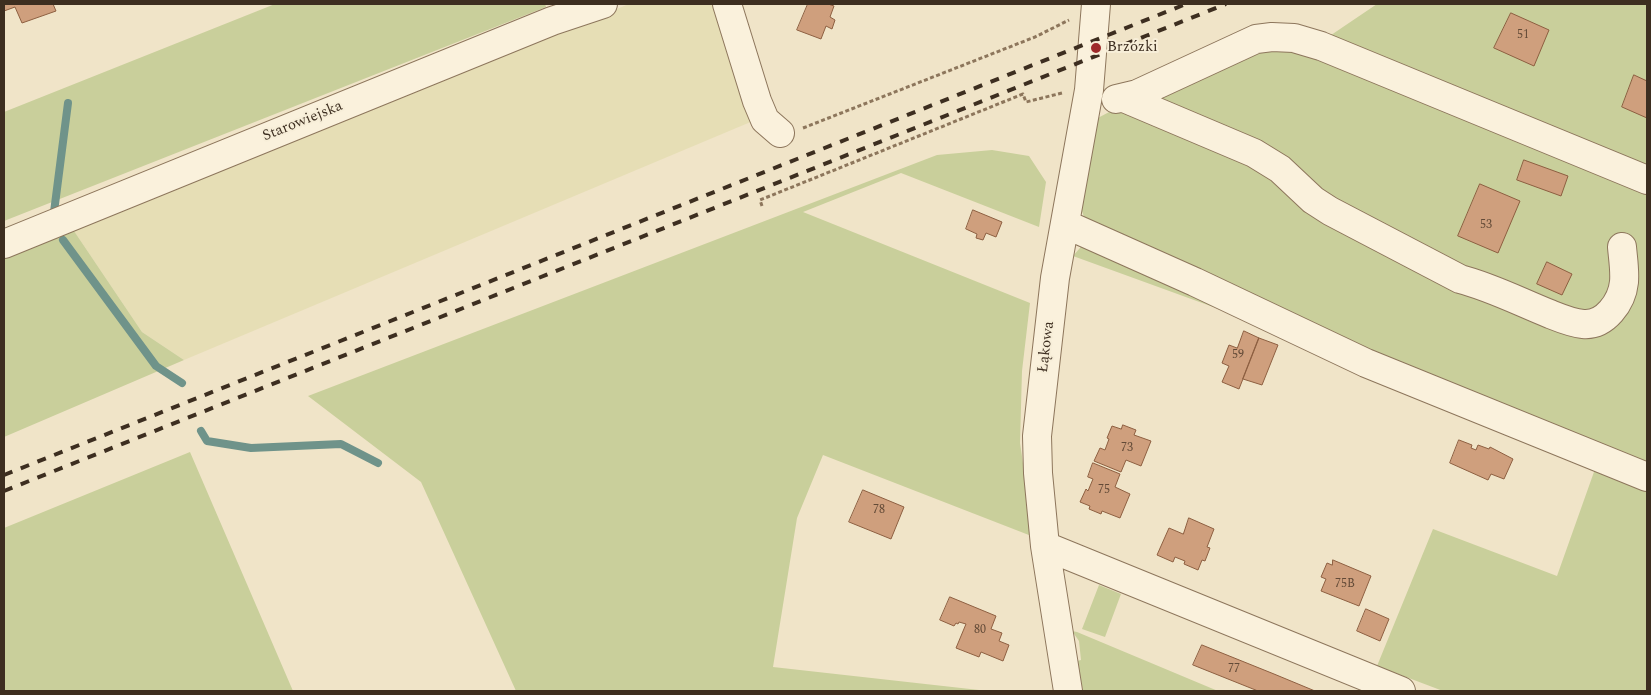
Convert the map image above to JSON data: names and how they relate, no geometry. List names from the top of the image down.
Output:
{
  "streets": {
    "street": ["Starowiejska", "Łąkowa"]
  },
  "places": ["Brzózki"],
  "house_numbers": [
    "51",
    "53",
    "59",
    "73",
    "75",
    "78",
    "75B",
    "80",
    "77"
  ]
}
